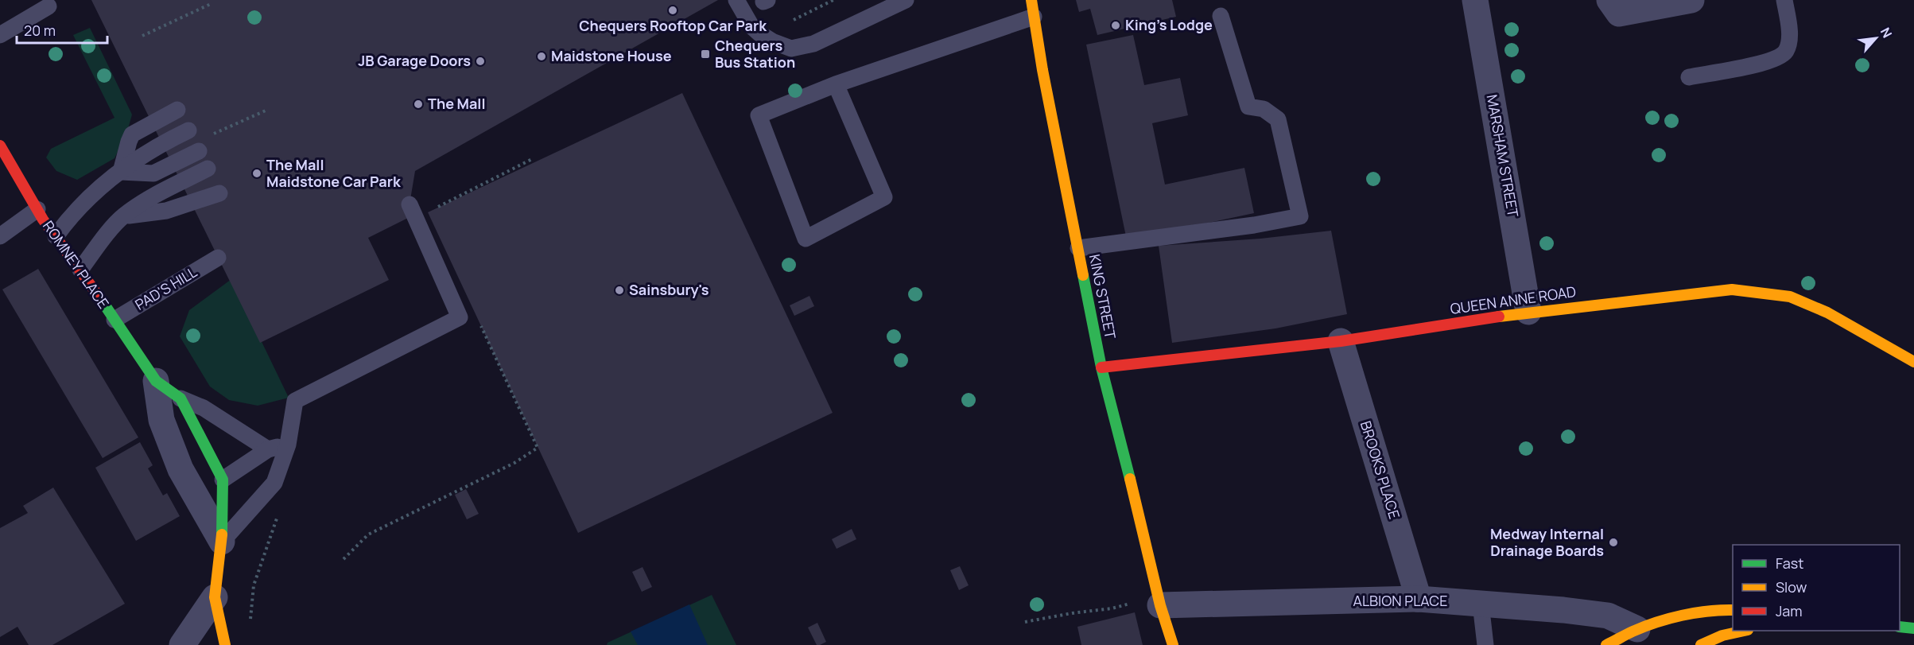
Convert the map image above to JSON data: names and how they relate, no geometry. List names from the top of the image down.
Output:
{
  "streets": {
    "main road": ["ROMNEY PLACE", "KING STREET", "QUEEN ANNE ROAD"],
    "street": ["MARSHAM STREET", "BROOKS PLACE", "ALBION PLACE"],
    "lane": ["PAD'S HILL"]
  },
  "crossings": [
    ["MARSHAM STREET", "QUEEN ANNE ROAD"],
    ["ROMNEY PLACE", "PAD'S HILL"],
    ["KING STREET", "QUEEN ANNE ROAD"],
    ["KING STREET", "ALBION PLACE"],
    ["QUEEN ANNE ROAD", "BROOKS PLACE"],
    ["BROOKS PLACE", "ALBION PLACE"]
  ],
  "places": {
    "other": [
      "Chequers Rooftop Car Park",
      "King's Lodge",
      "Maidstone House",
      "JB Garage Doors",
      "The Mall",
      "The Mall Maidstone Car Park",
      "Sainsbury's",
      "Medway Internal Drainage Boards"
    ],
    "transit": ["Chequers Bus Station"]
  },
  "legend": ["Fast", "Slow", "Jam"],
  "scale_bar": "20 m",
  "north": "top right"
}
